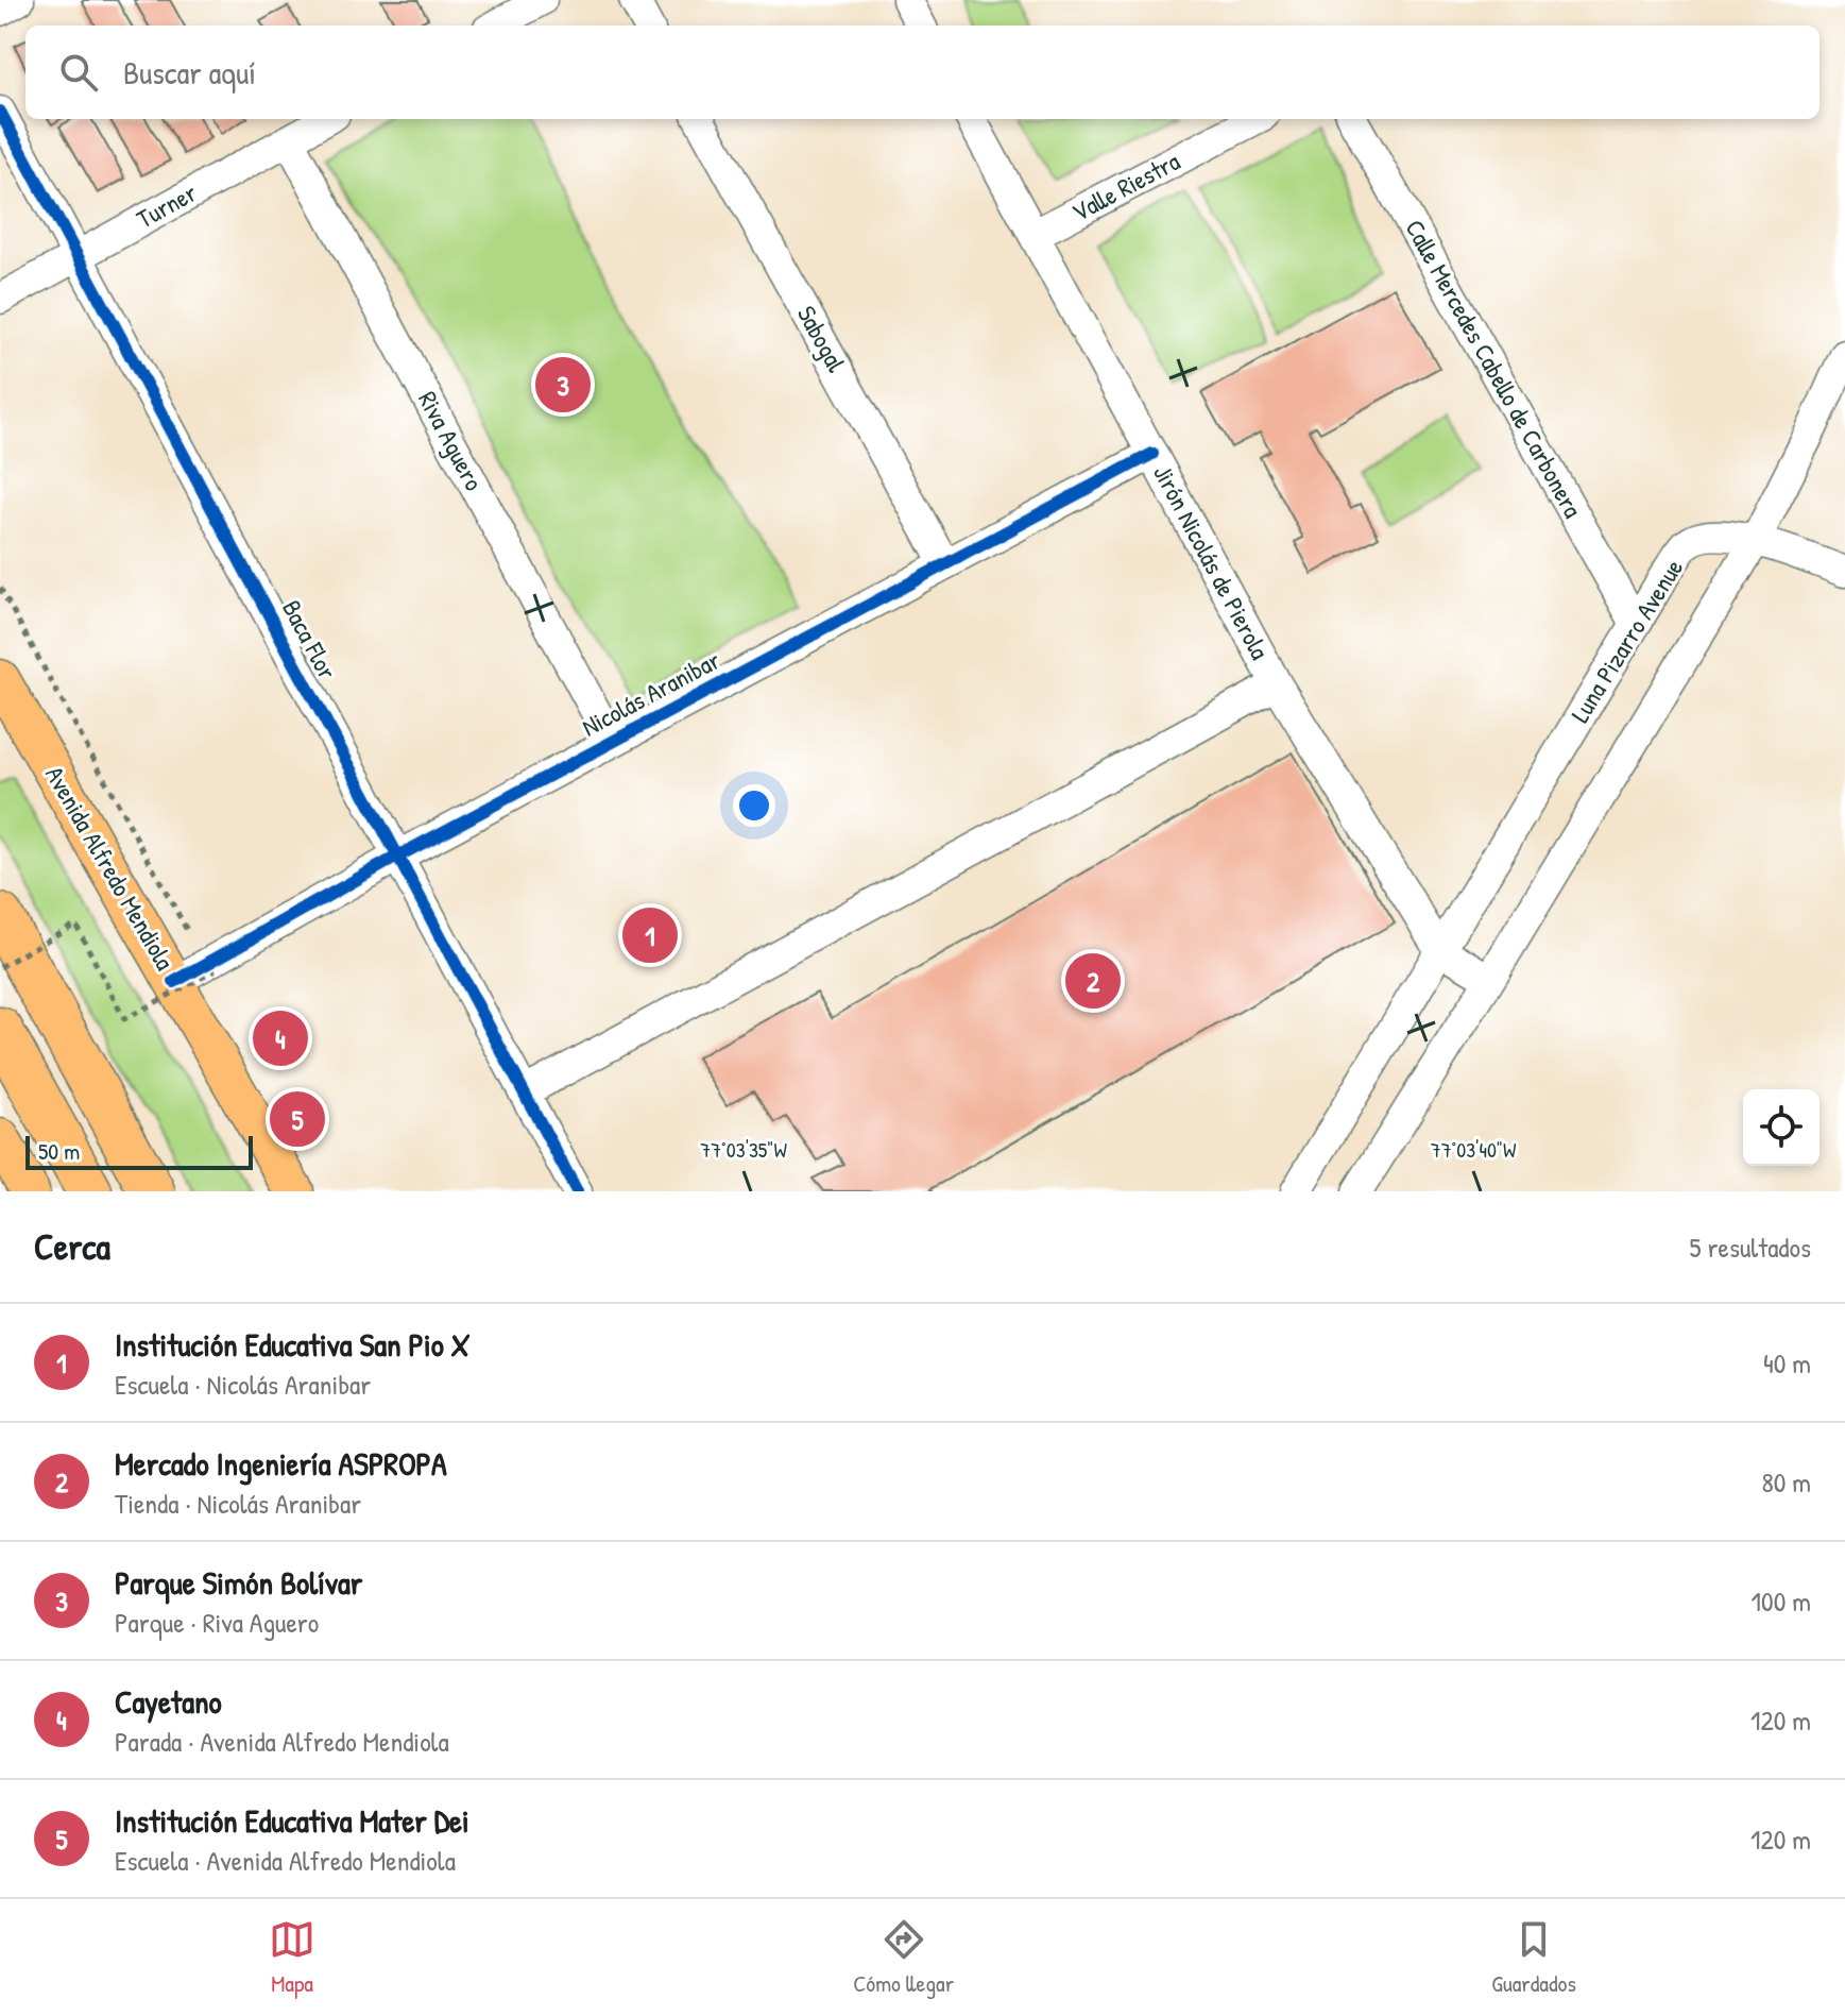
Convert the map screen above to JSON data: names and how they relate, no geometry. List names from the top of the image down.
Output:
{
  "streets": {
    "main road": ["Avenida Alfredo Mendiola"],
    "street": [
      "Valle Riestra",
      "Turner",
      "Sabogal",
      "Calle Mercedes Cabello de Carbonera",
      "Riva Aguero",
      "Jirón Nicolás de Pierola",
      "Baca Flor",
      "Luna Pizarro Avenue",
      "Nicolás Aranibar"
    ]
  },
  "crossings": [
    ["Valle Riestra", "Jirón Nicolás de Pierola"],
    ["Turner", "Riva Aguero"],
    ["Turner", "Baca Flor"],
    ["Sabogal", "Nicolás Aranibar"],
    ["Calle Mercedes Cabello de Carbonera", "Luna Pizarro Avenue"],
    ["Riva Aguero", "Nicolás Aranibar"],
    ["Jirón Nicolás de Pierola", "Luna Pizarro Avenue"],
    ["Jirón Nicolás de Pierola", "Nicolás Aranibar"],
    ["Baca Flor", "Nicolás Aranibar"],
    ["Nicolás Aranibar", "Avenida Alfredo Mendiola"]
  ],
  "scale_bar": "50 m",
  "page": {
    "search": "Buscar aquí",
    "pins": [
      "3",
      "1",
      "2",
      "4",
      "5"
    ],
    "scale": "50 m",
    "heading": ["Cerca", "5 resultados"],
    "list": [
      {
        "mark": "1",
        "name": "Institución Educativa San Pio X",
        "note": "Escuela · Nicolás Aranibar",
        "value": "40 m"
      },
      {
        "mark": "2",
        "name": "Mercado Ingeniería ASPROPA",
        "note": "Tienda · Nicolás Aranibar",
        "value": "80 m"
      },
      {
        "mark": "3",
        "name": "Parque Simón Bolívar",
        "note": "Parque · Riva Aguero",
        "value": "100 m"
      },
      {
        "mark": "4",
        "name": "Cayetano",
        "note": "Parada · Avenida Alfredo Mendiola",
        "value": "120 m"
      },
      {
        "mark": "5",
        "name": "Institución Educativa Mater Dei",
        "note": "Escuela · Avenida Alfredo Mendiola",
        "value": "120 m"
      }
    ],
    "nav": ["Mapa", "Cómo llegar", "Guardados"]
  },
  "coordinates": ["77°03'35\"W", "77°03'40\"W"]
}
